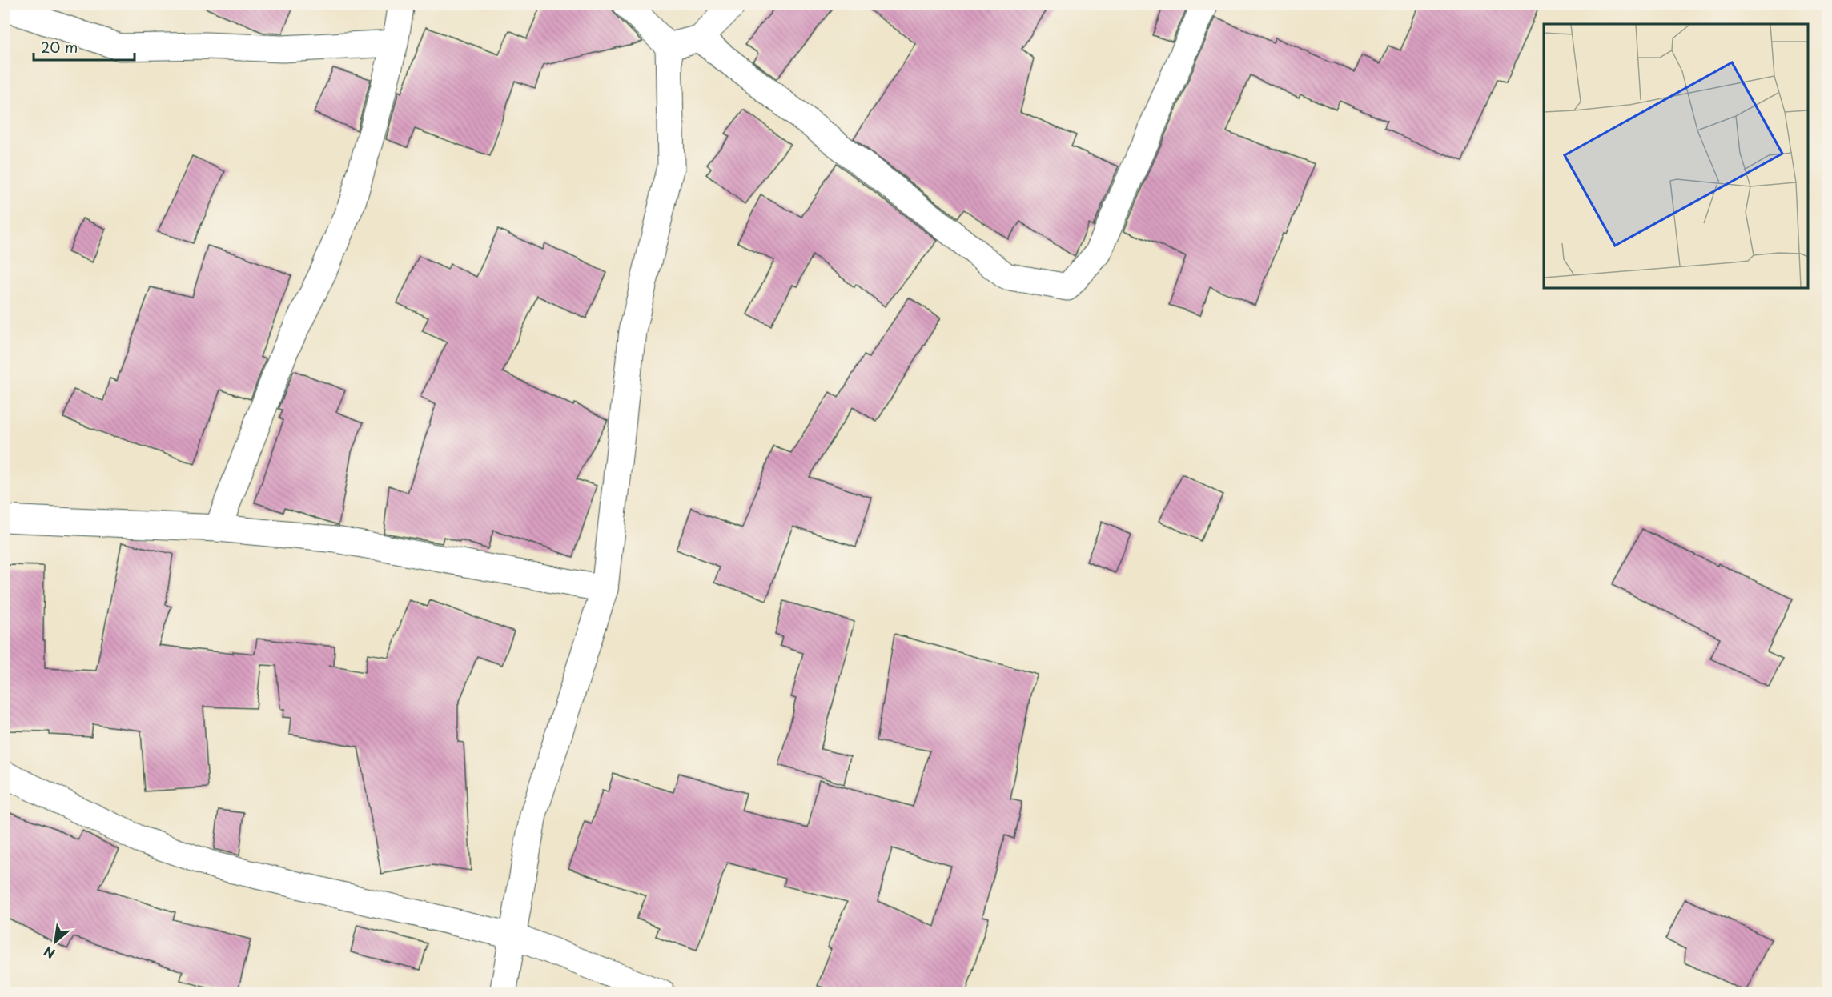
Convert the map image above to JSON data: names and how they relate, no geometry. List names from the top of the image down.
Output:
{
  "scale_bar": "20 m",
  "north": "bottom left"
}
